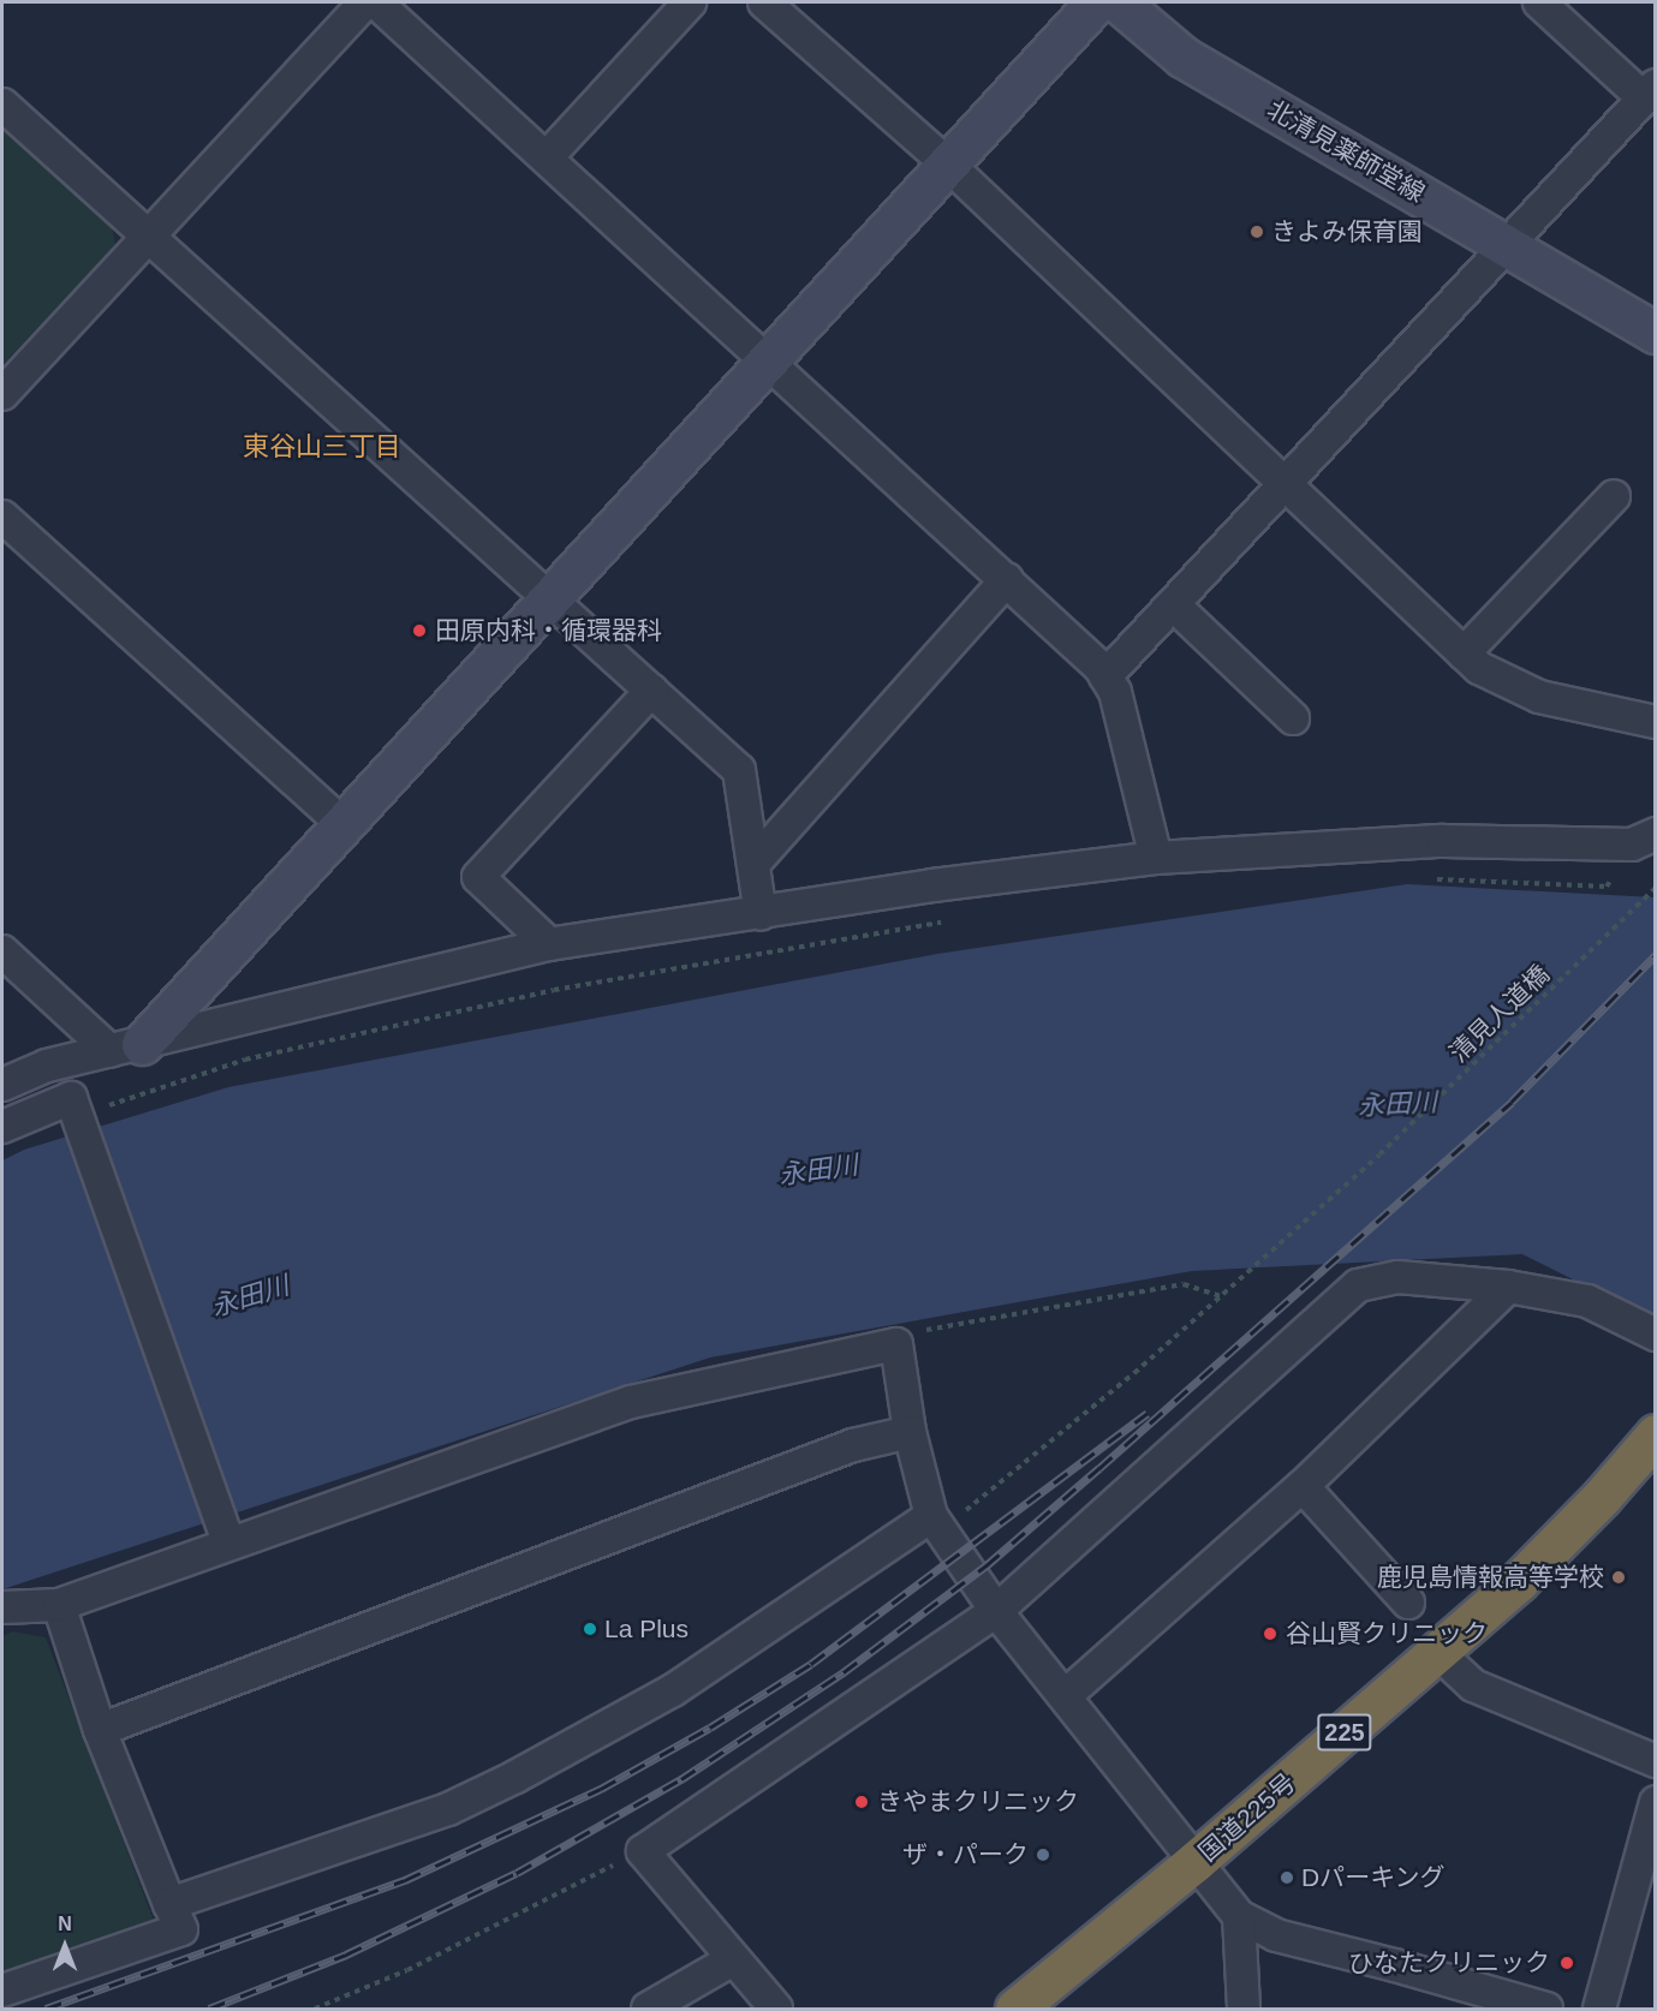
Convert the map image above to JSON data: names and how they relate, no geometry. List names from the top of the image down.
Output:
{
  "streets": {
    "highway": ["225", "国道225号"],
    "street": ["北清見薬師堂線"],
    "path": ["清見人道橋"]
  },
  "districts": ["東谷山三丁目"],
  "water": ["永田川"],
  "places": [
    "きよみ保育園",
    "田原内科・循環器科",
    "鹿児島情報高等学校",
    "La Plus",
    "谷山賢クリニック",
    "きやまクリニック",
    "ザ・パーク",
    "Dパーキング",
    "ひなたクリニック"
  ],
  "north": "top"
}
